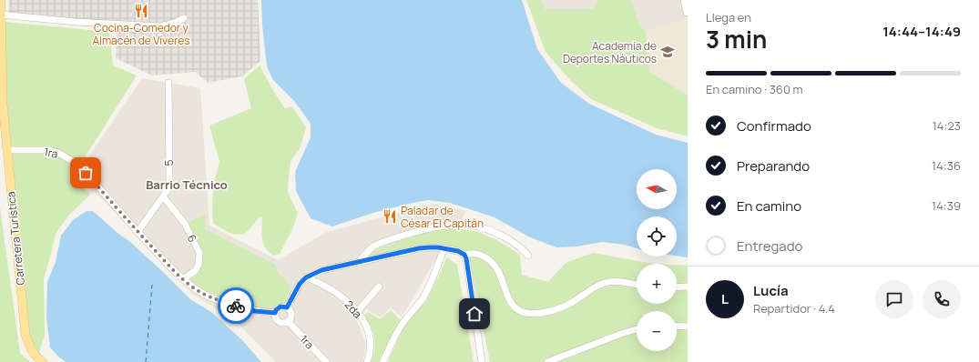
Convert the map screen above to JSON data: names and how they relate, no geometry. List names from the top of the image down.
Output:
{
  "streets": {
    "main road": ["Carretera Turística"],
    "street": [
      "1ra",
      "5",
      "6",
      "2da"
    ]
  },
  "crossings": [
    ["1ra", "5"],
    ["1ra", "Carretera Turística"],
    ["1ra", "6"],
    ["5", "6"]
  ],
  "districts": ["Barrio Técnico"],
  "places": {
    "restaurant": ["Cocina-Comedor y Almacén de Víveres", "Paladar de César El Capitán"],
    "school or university": ["Academia de Deportes Náuticos"]
  },
  "north": "left",
  "page": {
    "heading": ["3 min", "Llega en", "14:44–14:49"],
    "panel": ["Lucía", "Repartidor · 4.4"],
    "bar": "En camino · 360 m",
    "list": [
      ["Confirmado", "14:23"],
      ["Preparando", "14:36"],
      ["En camino", "14:39"],
      "Entregado"
    ],
    "map_buttons": ["+", "−"],
    "round": "L"
  }
}
